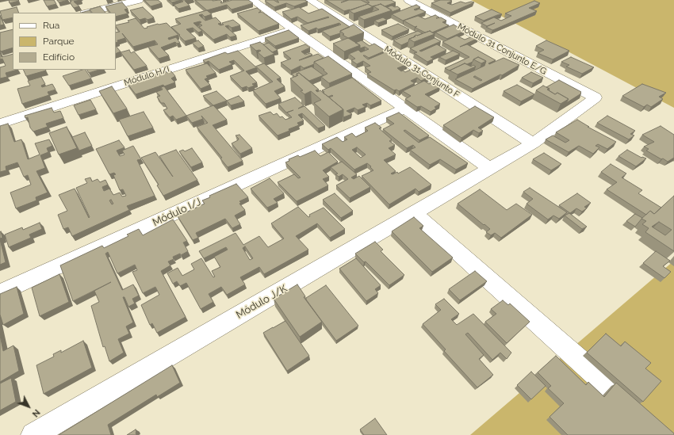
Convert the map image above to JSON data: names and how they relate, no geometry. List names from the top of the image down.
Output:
{
  "streets": {
    "street": [
      "Módulo 31 Conjunto E/G",
      "Módulo 31 Conjunto F",
      "Módulo H/I",
      "Módulo I/J",
      "Módulo J/K"
    ]
  },
  "crossings": [
    ["Módulo 31 Conjunto E/G", "Módulo J/K"],
    ["Módulo 31 Conjunto F", "Módulo J/K"]
  ],
  "legend": ["Rua", "Parque", "Edifício"],
  "north": "bottom right"
}
